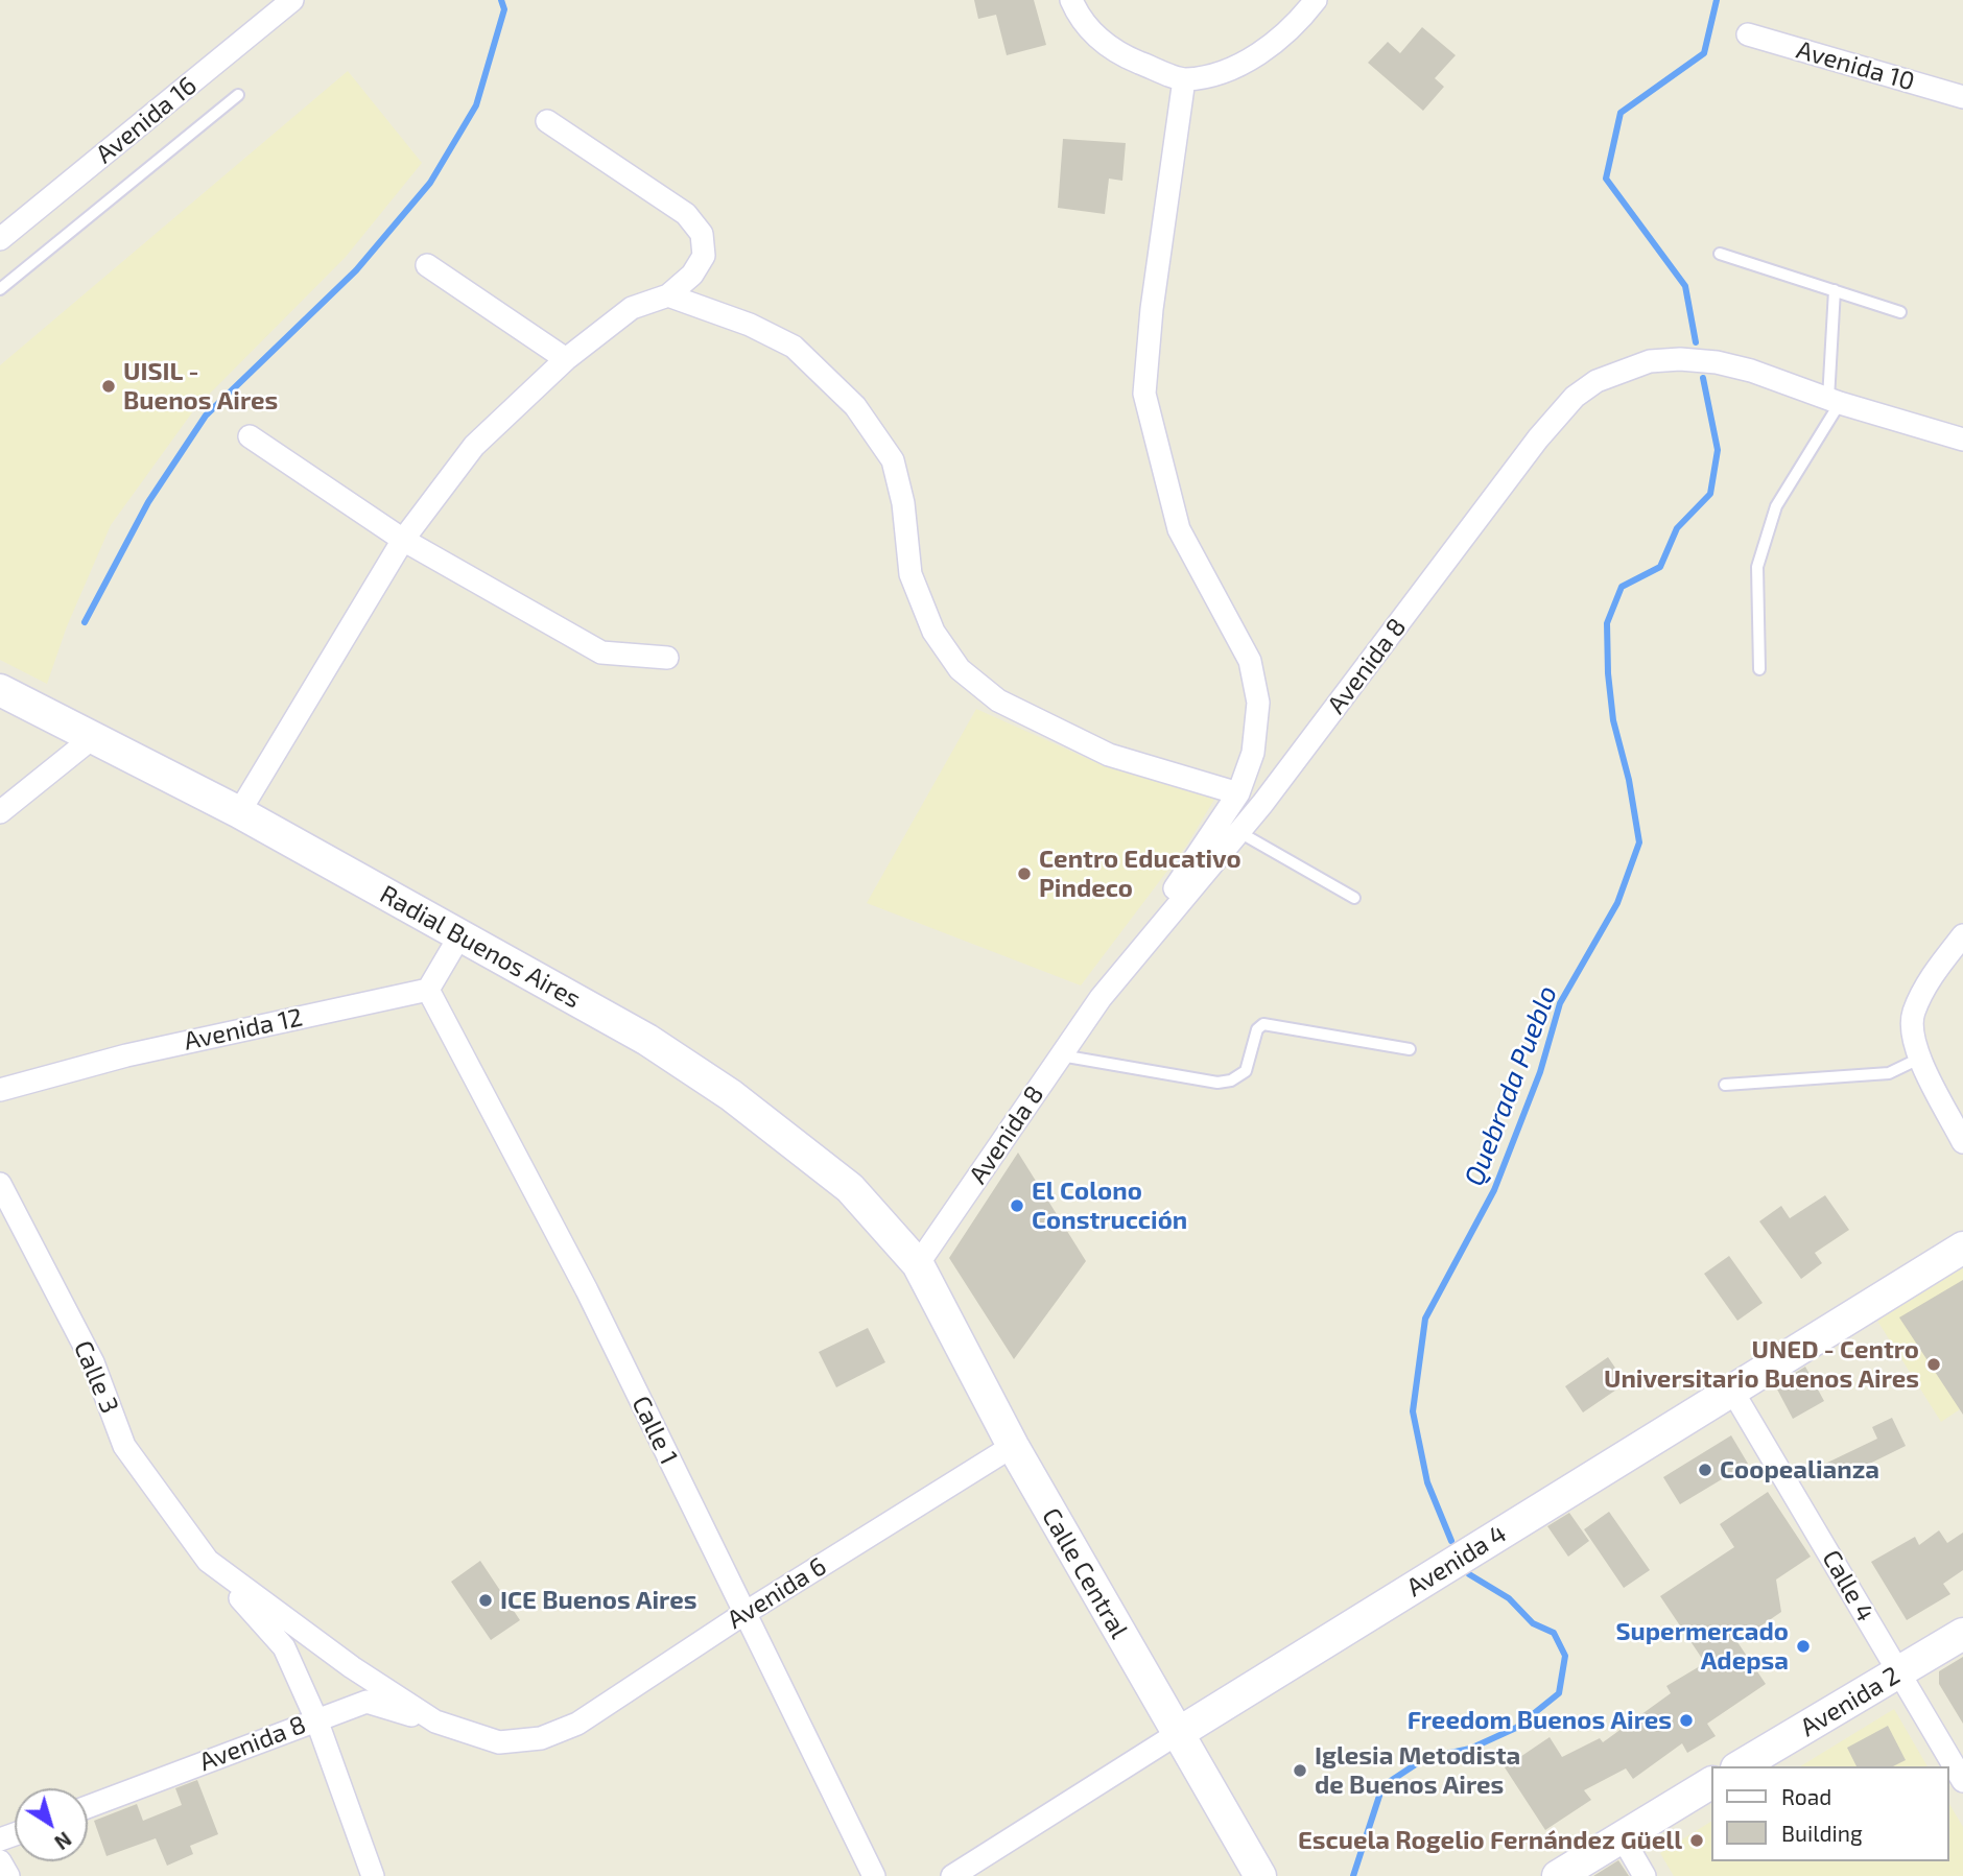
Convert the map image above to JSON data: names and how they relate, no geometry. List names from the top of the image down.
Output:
{
  "streets": {
    "main road": [
      "Radial Buenos Aires",
      "Avenida 4",
      "Calle Central",
      "Avenida 2"
    ],
    "street": [
      "Avenida 10",
      "Avenida 16",
      "Avenida 8",
      "Avenida 12",
      "Calle 3",
      "Calle 1",
      "Calle 4",
      "Avenida 6"
    ]
  },
  "crossings": [
    ["Avenida 8", "Radial Buenos Aires"],
    ["Avenida 8", "Calle 3"],
    ["Avenida 8", "Calle Central"],
    ["Radial Buenos Aires", "Calle Central"],
    ["Avenida 12", "Calle 1"],
    ["Calle 3", "Avenida 6"],
    ["Calle 1", "Avenida 6"],
    ["Avenida 4", "Calle Central"],
    ["Avenida 4", "Calle 4"],
    ["Calle Central", "Avenida 6"],
    ["Calle 4", "Avenida 2"]
  ],
  "water": ["Quebrada Pueblo"],
  "places": [
    "UISIL - Buenos Aires",
    "Centro Educativo Pindeco",
    "El Colono Construcción",
    "UNED - Centro Universitario Buenos Aires",
    "Coopealianza",
    "ICE Buenos Aires",
    "Supermercado Adepsa",
    "Freedom Buenos Aires",
    "Iglesia Metodista de Buenos Aires",
    "Escuela Rogelio Fernández Güell"
  ],
  "legend": ["Road", "Building"],
  "north": "bottom right"
}
